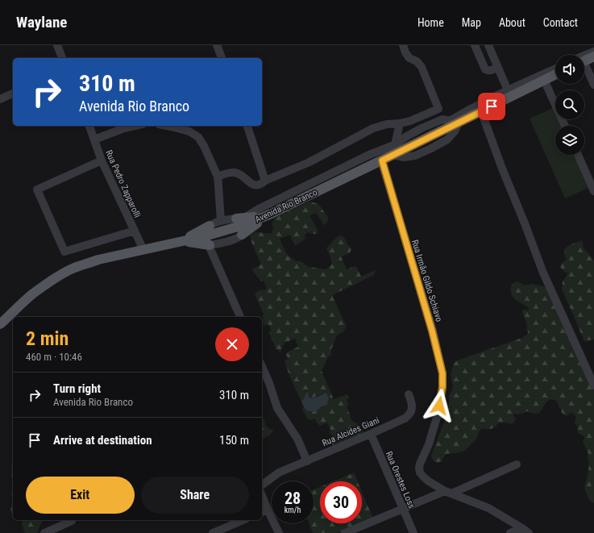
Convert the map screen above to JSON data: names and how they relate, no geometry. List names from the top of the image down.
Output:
{
  "streets": {
    "main road": ["Avenida Rio Branco"],
    "street": [
      "Rua Pedro Zapparolli",
      "Rua Irmão Gildo Schiavo",
      "Rua Alcides Giani",
      "Rua Orestes Loss"
    ]
  },
  "crossings": [
    ["Rua Pedro Zapparolli", "Avenida Rio Branco"],
    ["Avenida Rio Branco", "Rua Irmão Gildo Schiavo"],
    ["Rua Alcides Giani", "Rua Orestes Loss"]
  ],
  "page": {
    "header": "Waylane",
    "nav": [
      "Home",
      "Map",
      "About",
      "Contact"
    ],
    "turn": ["310 m", "Avenida Rio Branco"],
    "heading": ["2 min", "460 m · 10:46"],
    "list": [
      {
        "name": "Turn right",
        "note": "Avenida Rio Branco",
        "value": "310 m"
      },
      {
        "name": "Arrive at destination",
        "value": "150 m"
      }
    ],
    "buttons": ["Exit", "Share"],
    "speed": "28 km/h",
    "limit": "30"
  }
}
